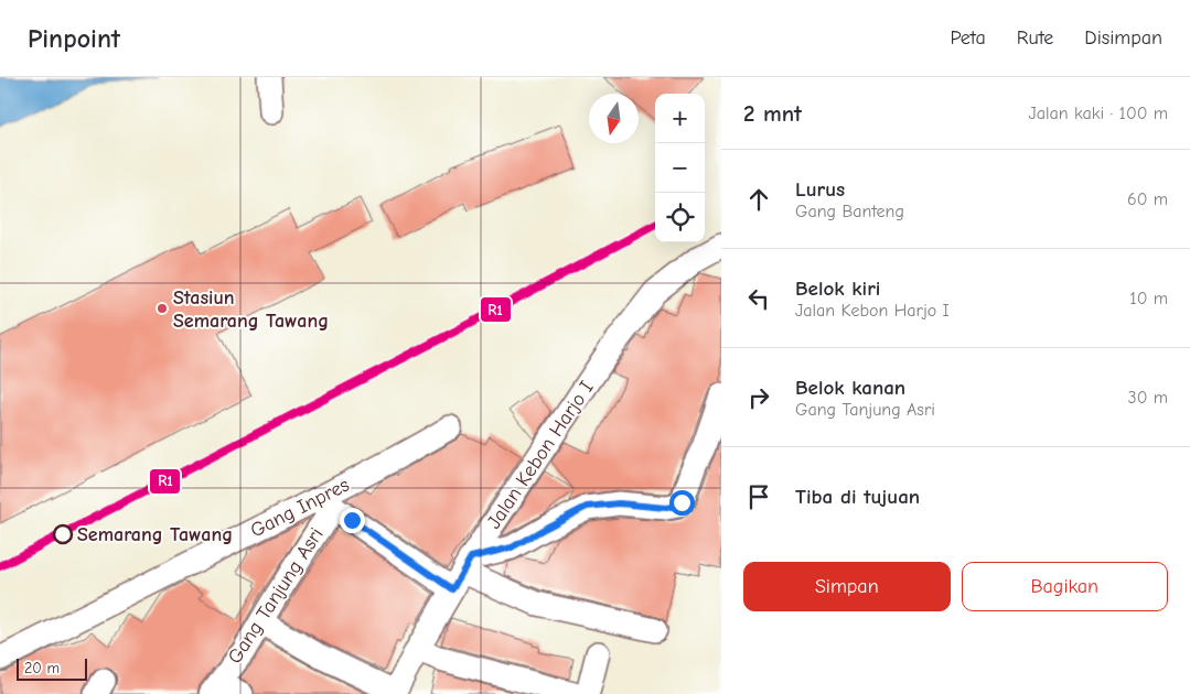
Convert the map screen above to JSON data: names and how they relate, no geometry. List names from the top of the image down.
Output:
{
  "streets": {
    "street": ["Jalan Kebon Harjo I", "Gang Inpres", "Gang Tanjung Asri"]
  },
  "crossings": [
    ["Jalan Kebon Harjo I", "Gang Tanjung Asri"],
    ["Gang Inpres", "Gang Tanjung Asri"]
  ],
  "places": ["Stasiun Semarang Tawang", "Semarang Tawang"],
  "lines": ["transit line R1"],
  "scale_bar": "20 m",
  "north": "bottom",
  "page": {
    "header": "Pinpoint",
    "nav": ["Peta", "Rute", "Disimpan"],
    "heading": ["2 mnt", "Jalan kaki · 100 m"],
    "map_buttons": ["+", "−"],
    "list": [
      ["Lurus", "Gang Banteng", "60 m"],
      ["Belok kiri", "Jalan Kebon Harjo I", "10 m"],
      ["Belok kanan", "Gang Tanjung Asri", "30 m"],
      "Tiba di tujuan"
    ],
    "buttons": ["Simpan", "Bagikan"],
    "scale": "20 m"
  }
}
